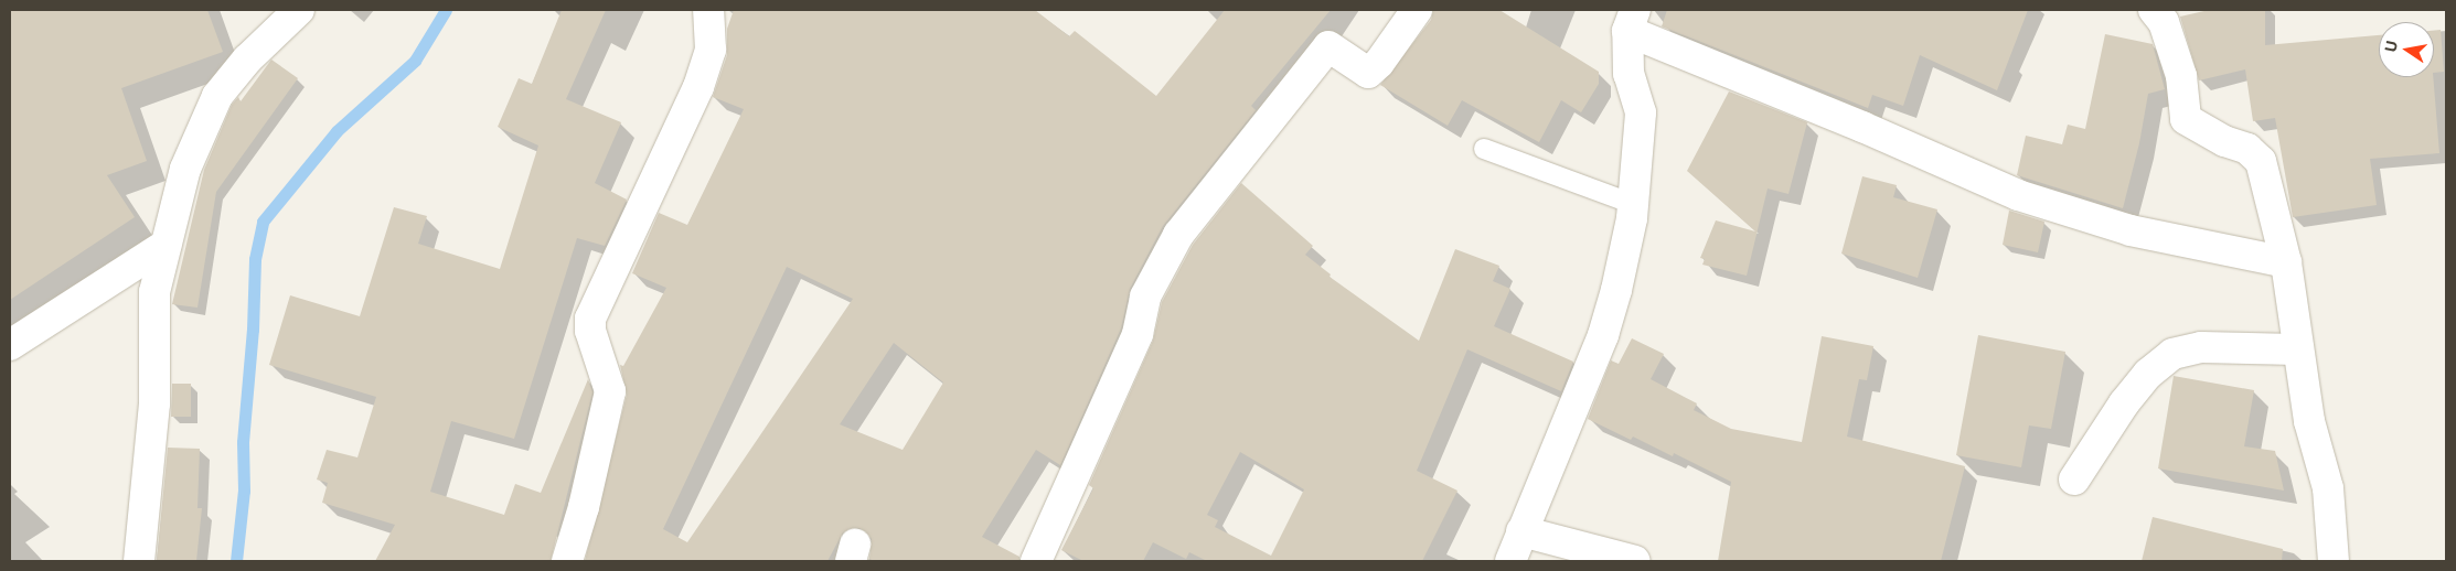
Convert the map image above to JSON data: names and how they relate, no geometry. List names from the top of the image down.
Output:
{
  "north": "left"
}
